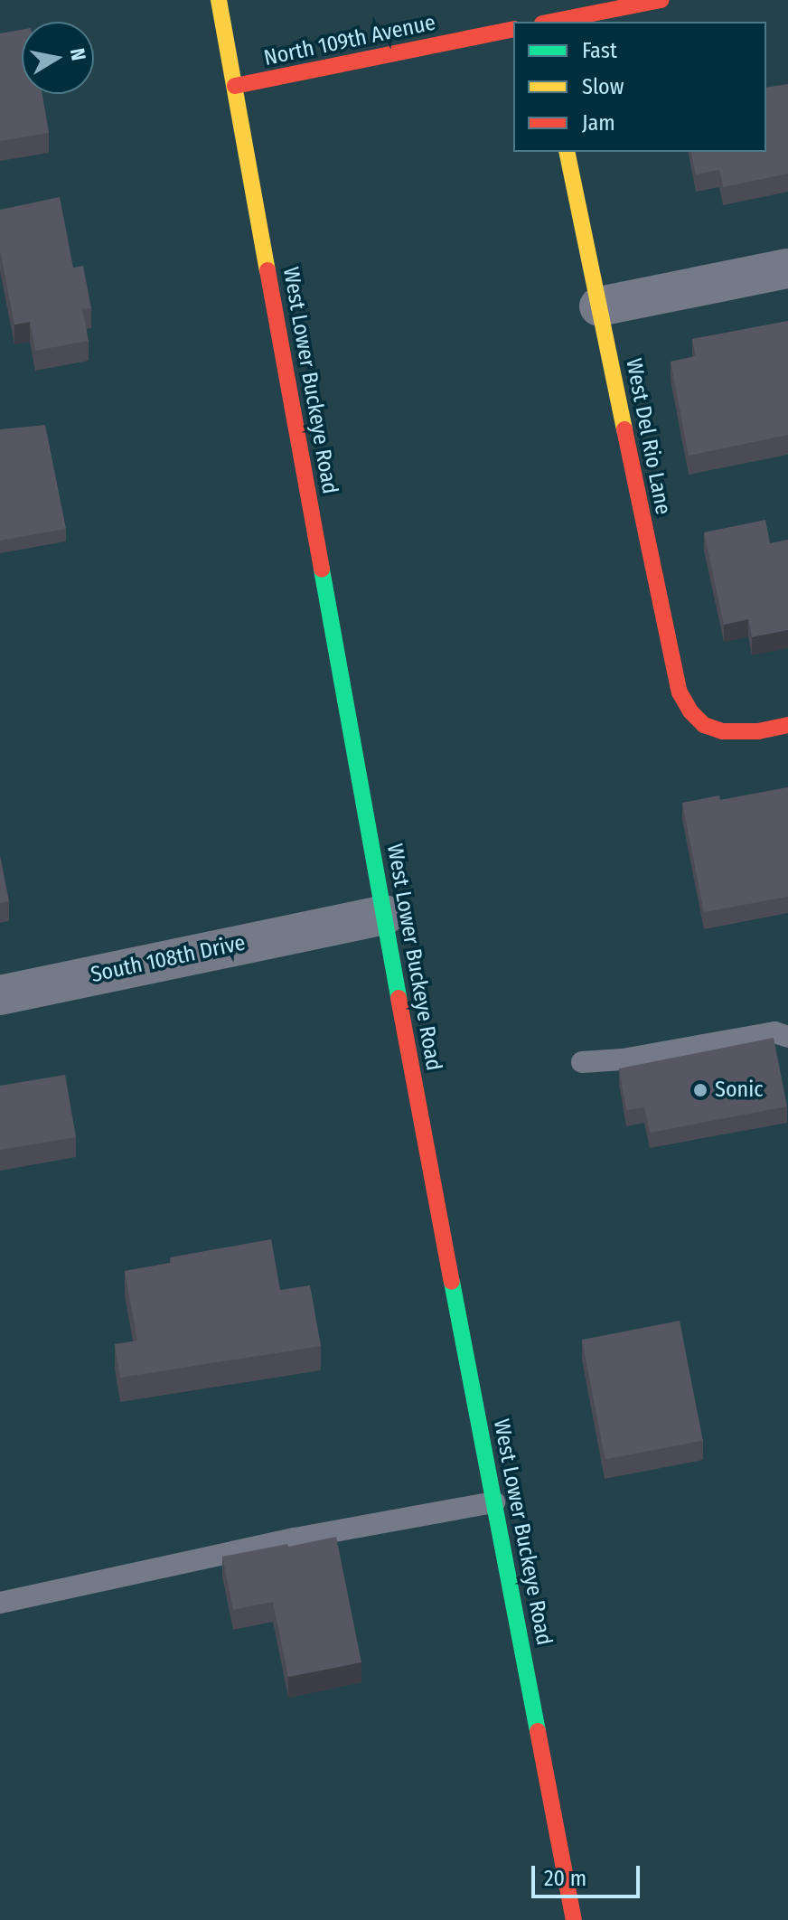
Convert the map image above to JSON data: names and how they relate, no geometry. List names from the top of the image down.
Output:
{
  "streets": {
    "main road": ["North 109th Avenue", "West Lower Buckeye Road", "West Del Rio Lane"],
    "street": ["South 108th Drive"]
  },
  "crossings": [
    ["North 109th Avenue", "West Lower Buckeye Road"],
    ["West Lower Buckeye Road", "South 108th Drive"]
  ],
  "places": ["Sonic"],
  "legend": ["Fast", "Slow", "Jam"],
  "scale_bar": "20 m",
  "north": "right"
}
